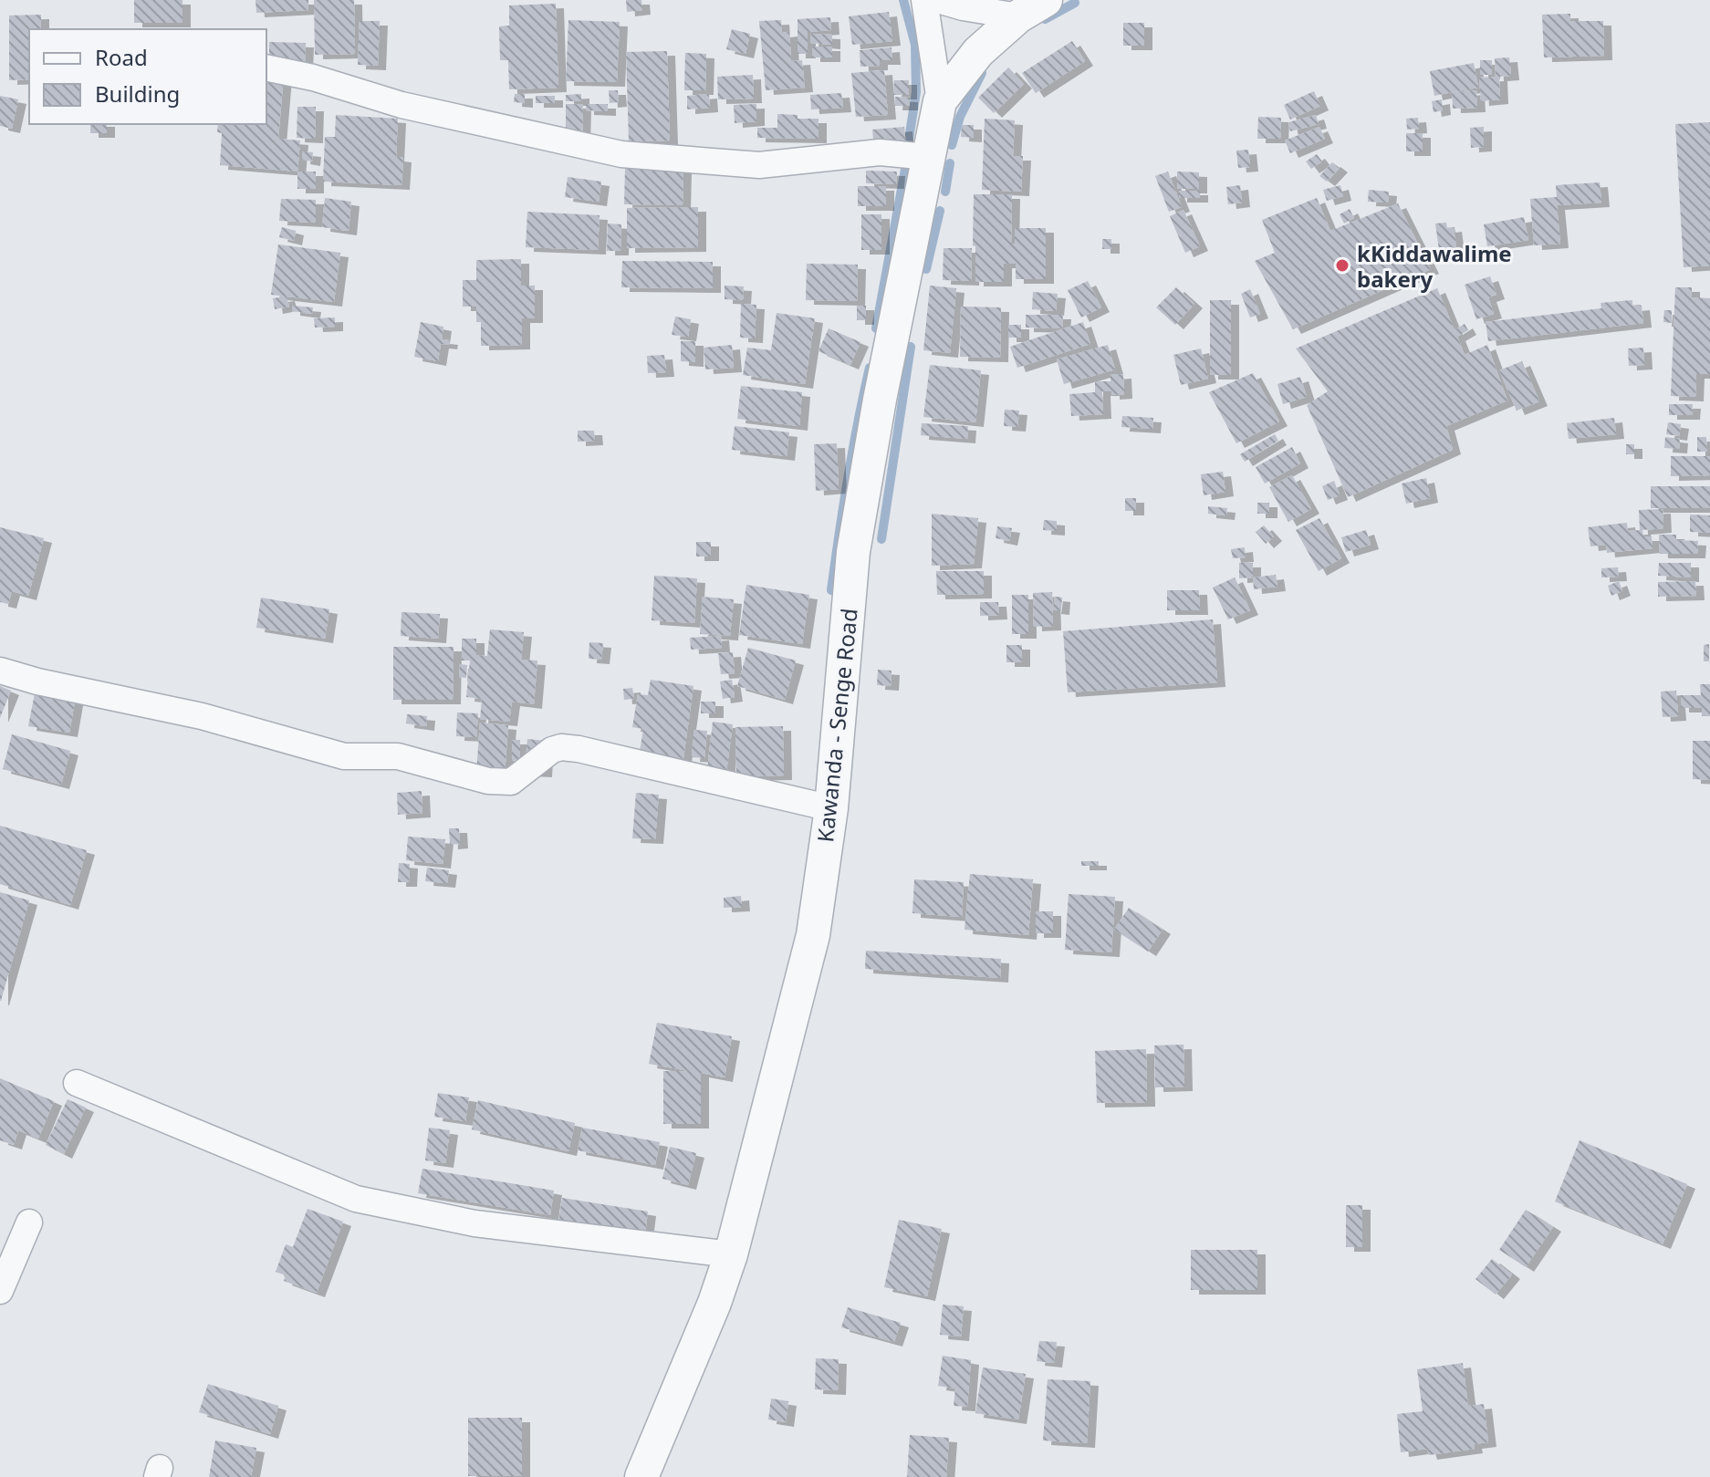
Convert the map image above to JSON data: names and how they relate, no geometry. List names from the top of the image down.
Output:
{
  "streets": {
    "street": ["Kawanda - Senge Road"]
  },
  "places": ["kKiddawalime bakery"],
  "legend": ["Road", "Building"]
}
